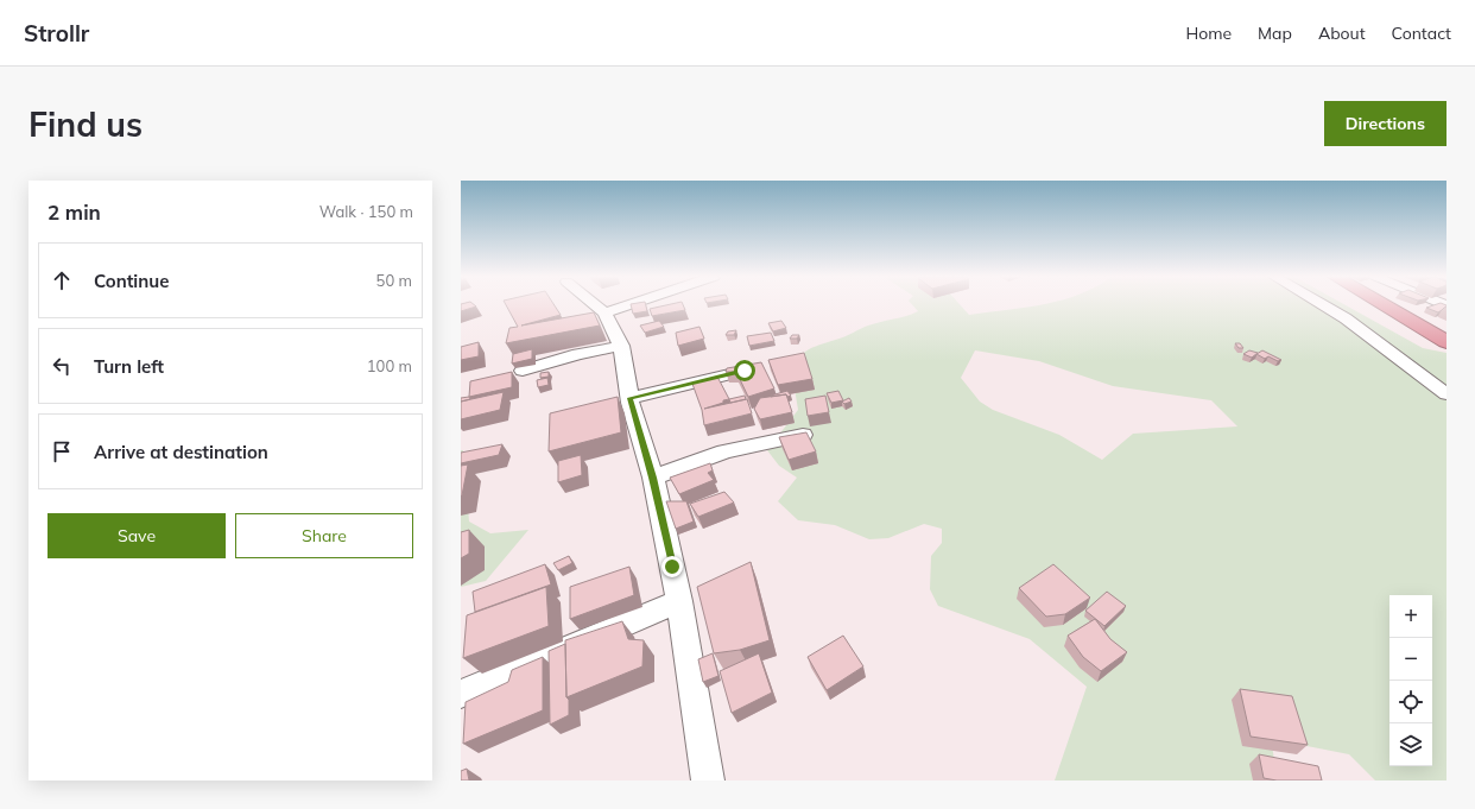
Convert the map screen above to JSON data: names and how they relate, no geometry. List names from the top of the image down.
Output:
{
  "page": {
    "header": "Strollr",
    "nav": [
      "Home",
      "Map",
      "About",
      "Contact"
    ],
    "buttons": [
      "Directions",
      ["Save", "Share"]
    ],
    "title": "Find us",
    "heading": ["2 min", "Walk · 150 m"],
    "list": [
      ["Continue", "50 m"],
      ["Turn left", "100 m"],
      "Arrive at destination"
    ],
    "map_buttons": ["+", "−"]
  }
}
